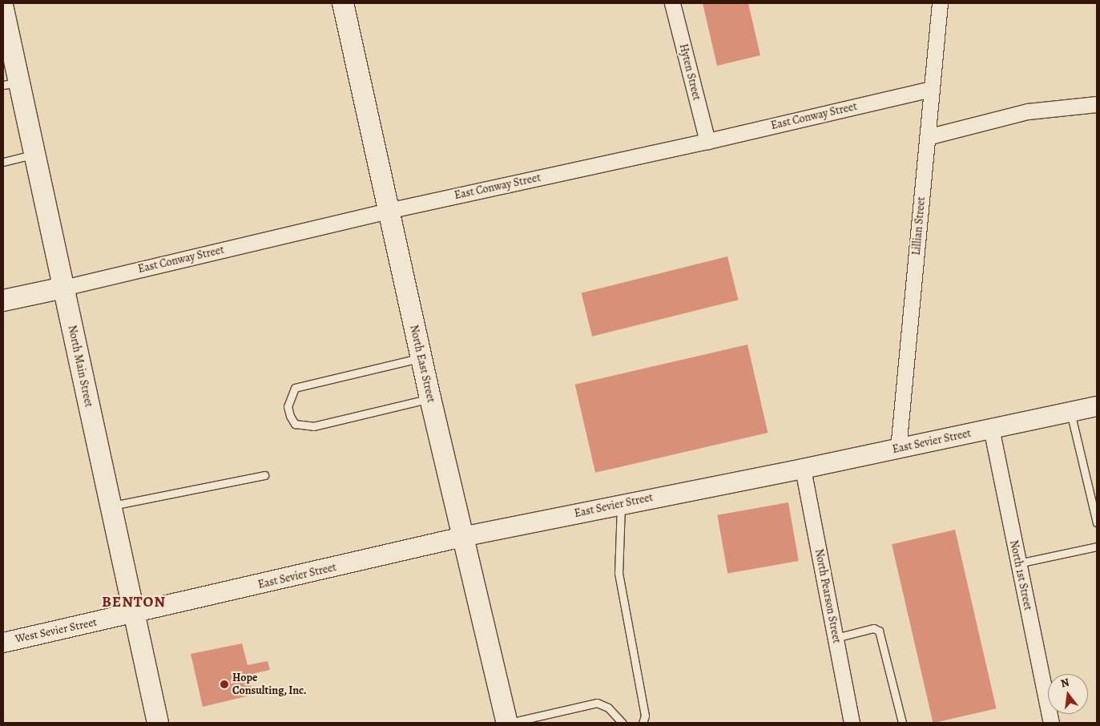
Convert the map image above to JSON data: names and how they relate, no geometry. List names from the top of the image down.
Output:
{
  "streets": {
    "main road": ["North East Street", "North Main Street"],
    "street": [
      "Hyten Street",
      "East Conway Street",
      "Lillian Street",
      "East Sevier Street",
      "North 1st Street",
      "North Pearson Street",
      "West Sevier Street"
    ]
  },
  "crossings": [
    ["Hyten Street", "East Conway Street"],
    ["East Conway Street", "Lillian Street"],
    ["East Conway Street", "North East Street"],
    ["East Conway Street", "North Main Street"],
    ["Lillian Street", "East Sevier Street"],
    ["North East Street", "East Sevier Street"],
    ["North Main Street", "East Sevier Street"],
    ["North Main Street", "West Sevier Street"],
    ["East Sevier Street", "North 1st Street"],
    ["East Sevier Street", "North Pearson Street"],
    ["East Sevier Street", "West Sevier Street"]
  ],
  "districts": ["BENTON"],
  "places": ["Hope Consulting, Inc."],
  "north": "top"
}
